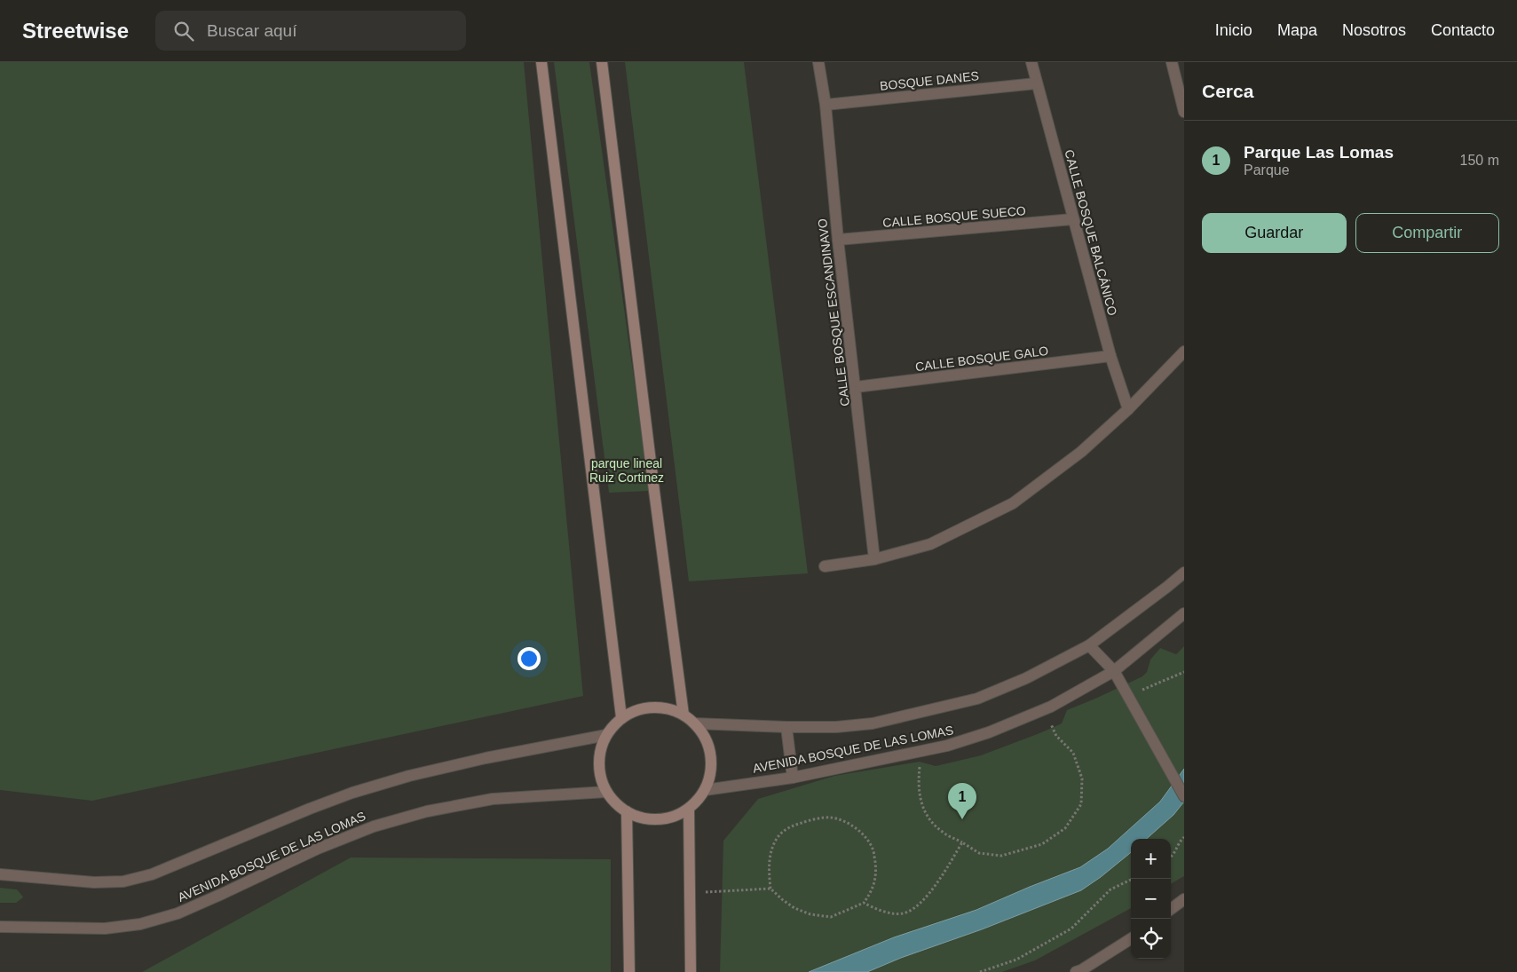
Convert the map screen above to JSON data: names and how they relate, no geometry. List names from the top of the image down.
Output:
{
  "streets": {
    "street": [
      "BOSQUE DANES",
      "CALLE BOSQUE SUECO",
      "CALLE BOSQUE BALCÁNICO",
      "CALLE BOSQUE ESCANDINAVO",
      "CALLE BOSQUE GALO",
      "AVENIDA BOSQUE DE LAS LOMAS"
    ]
  },
  "crossings": [
    ["BOSQUE DANES", "CALLE BOSQUE BALCÁNICO"],
    ["BOSQUE DANES", "CALLE BOSQUE ESCANDINAVO"],
    ["CALLE BOSQUE SUECO", "CALLE BOSQUE BALCÁNICO"],
    ["CALLE BOSQUE SUECO", "CALLE BOSQUE ESCANDINAVO"],
    ["CALLE BOSQUE BALCÁNICO", "CALLE BOSQUE GALO"],
    ["CALLE BOSQUE ESCANDINAVO", "CALLE BOSQUE GALO"]
  ],
  "parks": ["parque lineal Ruiz Cortinez"],
  "page": {
    "header": "Streetwise",
    "search": "Buscar aquí",
    "nav": [
      "Inicio",
      "Mapa",
      "Nosotros",
      "Contacto"
    ],
    "heading": "Cerca",
    "list": [
      {
        "mark": "1",
        "name": "Parque Las Lomas",
        "note": "Parque",
        "value": "150 m"
      }
    ],
    "buttons": ["Guardar", "Compartir"],
    "pins": "1",
    "map_buttons": ["+", "−"]
  }
}
